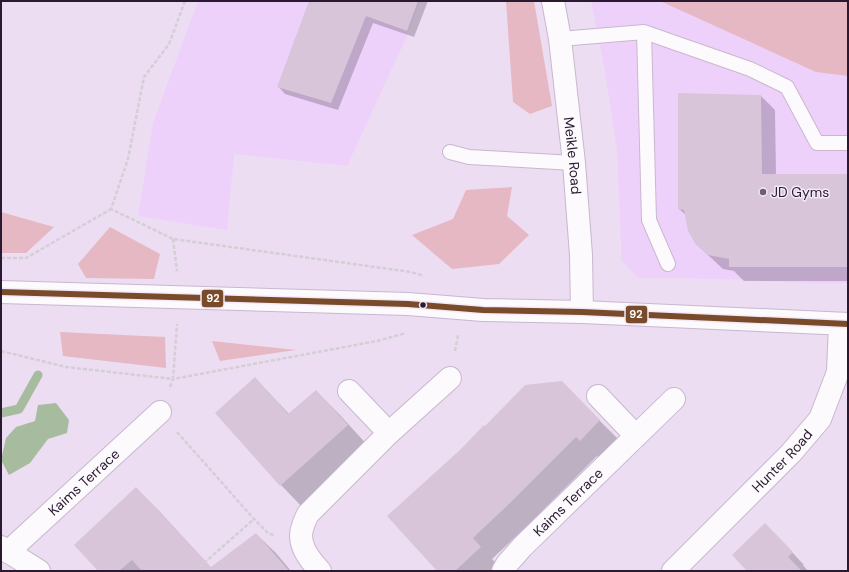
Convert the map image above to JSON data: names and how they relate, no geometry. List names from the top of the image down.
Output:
{
  "streets": {
    "street": ["Meikle Road", "Hunter Road", "Kaims Terrace"]
  },
  "places": ["JD Gyms"],
  "lines": ["transit line 92"]
}
